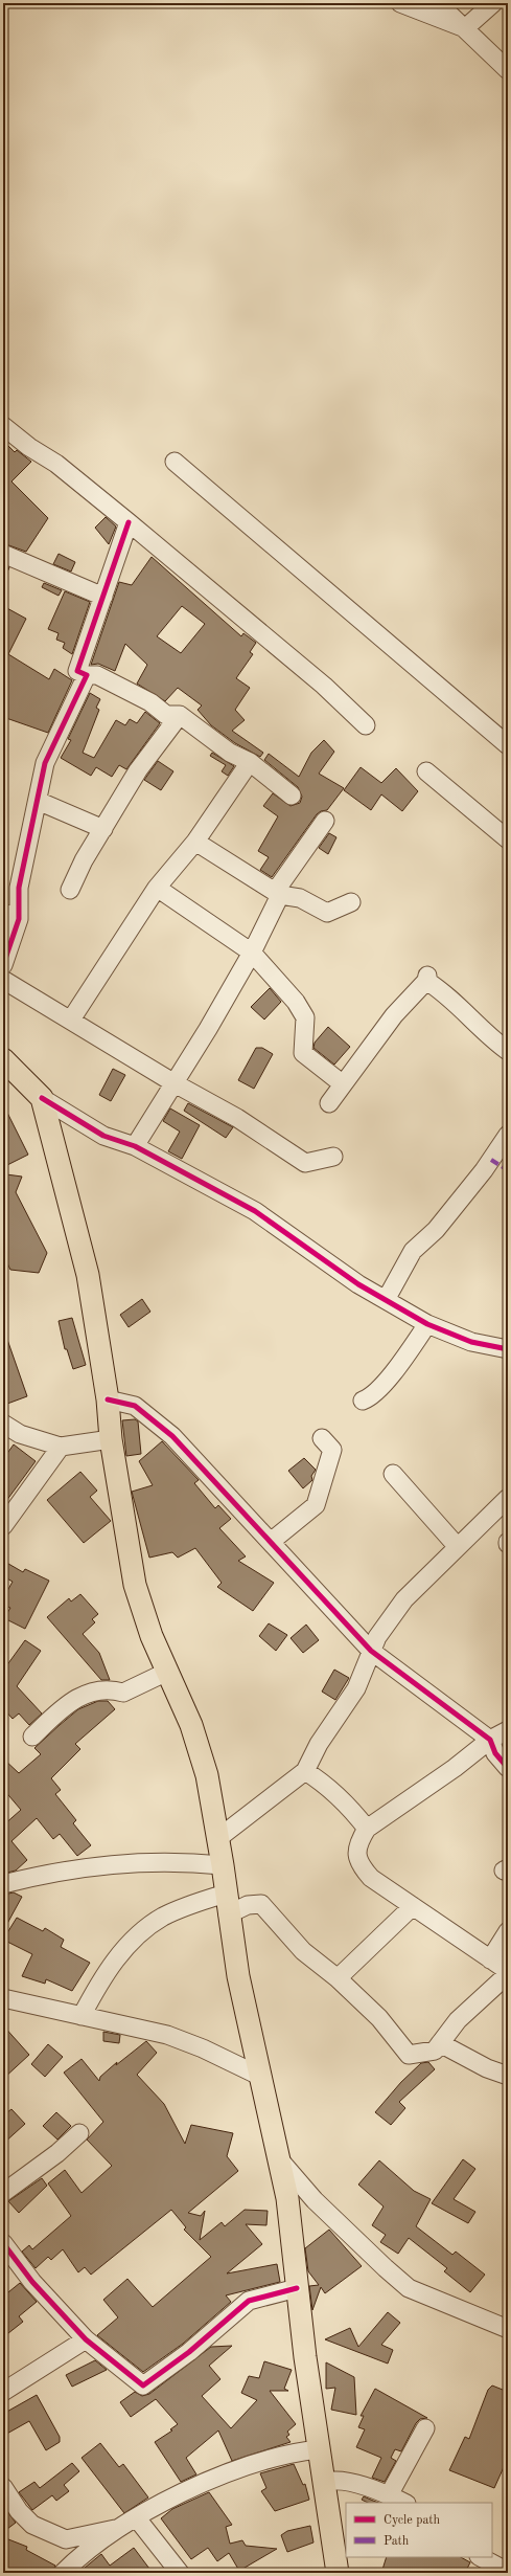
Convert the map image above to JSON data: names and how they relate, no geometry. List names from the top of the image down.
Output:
{
  "legend": ["Cycle path", "Path"]
}
